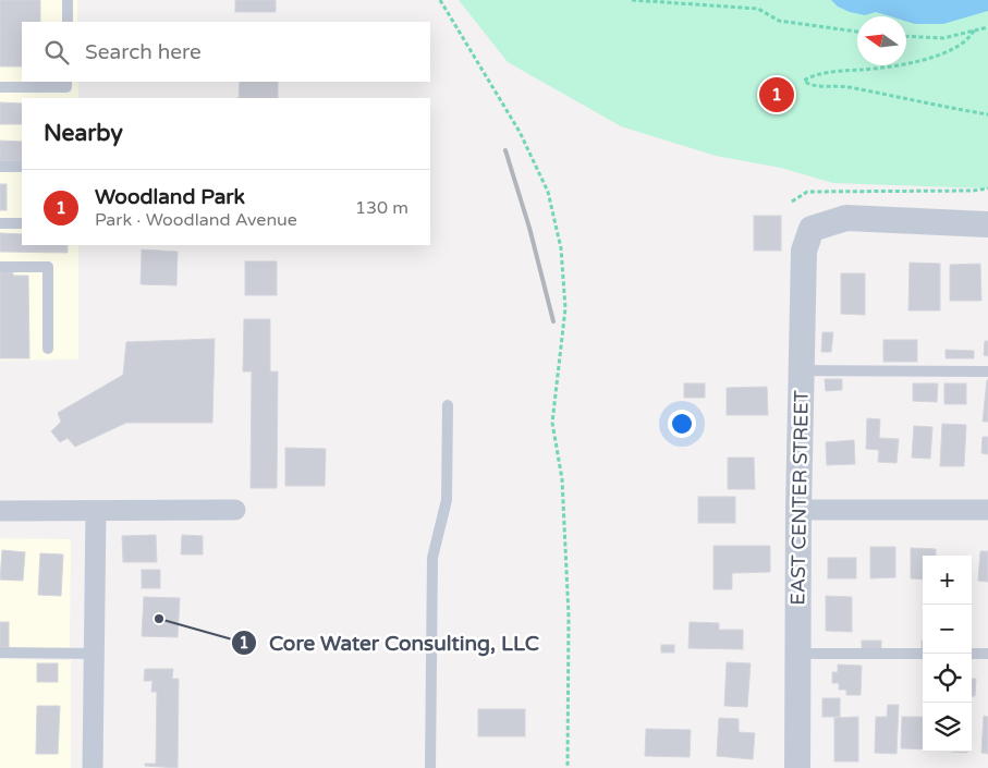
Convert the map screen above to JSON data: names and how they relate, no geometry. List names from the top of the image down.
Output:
{
  "streets": {
    "street": ["EAST CENTER STREET"]
  },
  "places": ["Core Water Consulting, LLC"],
  "north": "left",
  "page": {
    "search": "Search here",
    "pins": "1",
    "heading": "Nearby",
    "list": [
      {
        "mark": "1",
        "name": "Woodland Park",
        "note": "Park · Woodland Avenue",
        "value": "130 m"
      }
    ],
    "map_buttons": ["+", "−"]
  }
}
